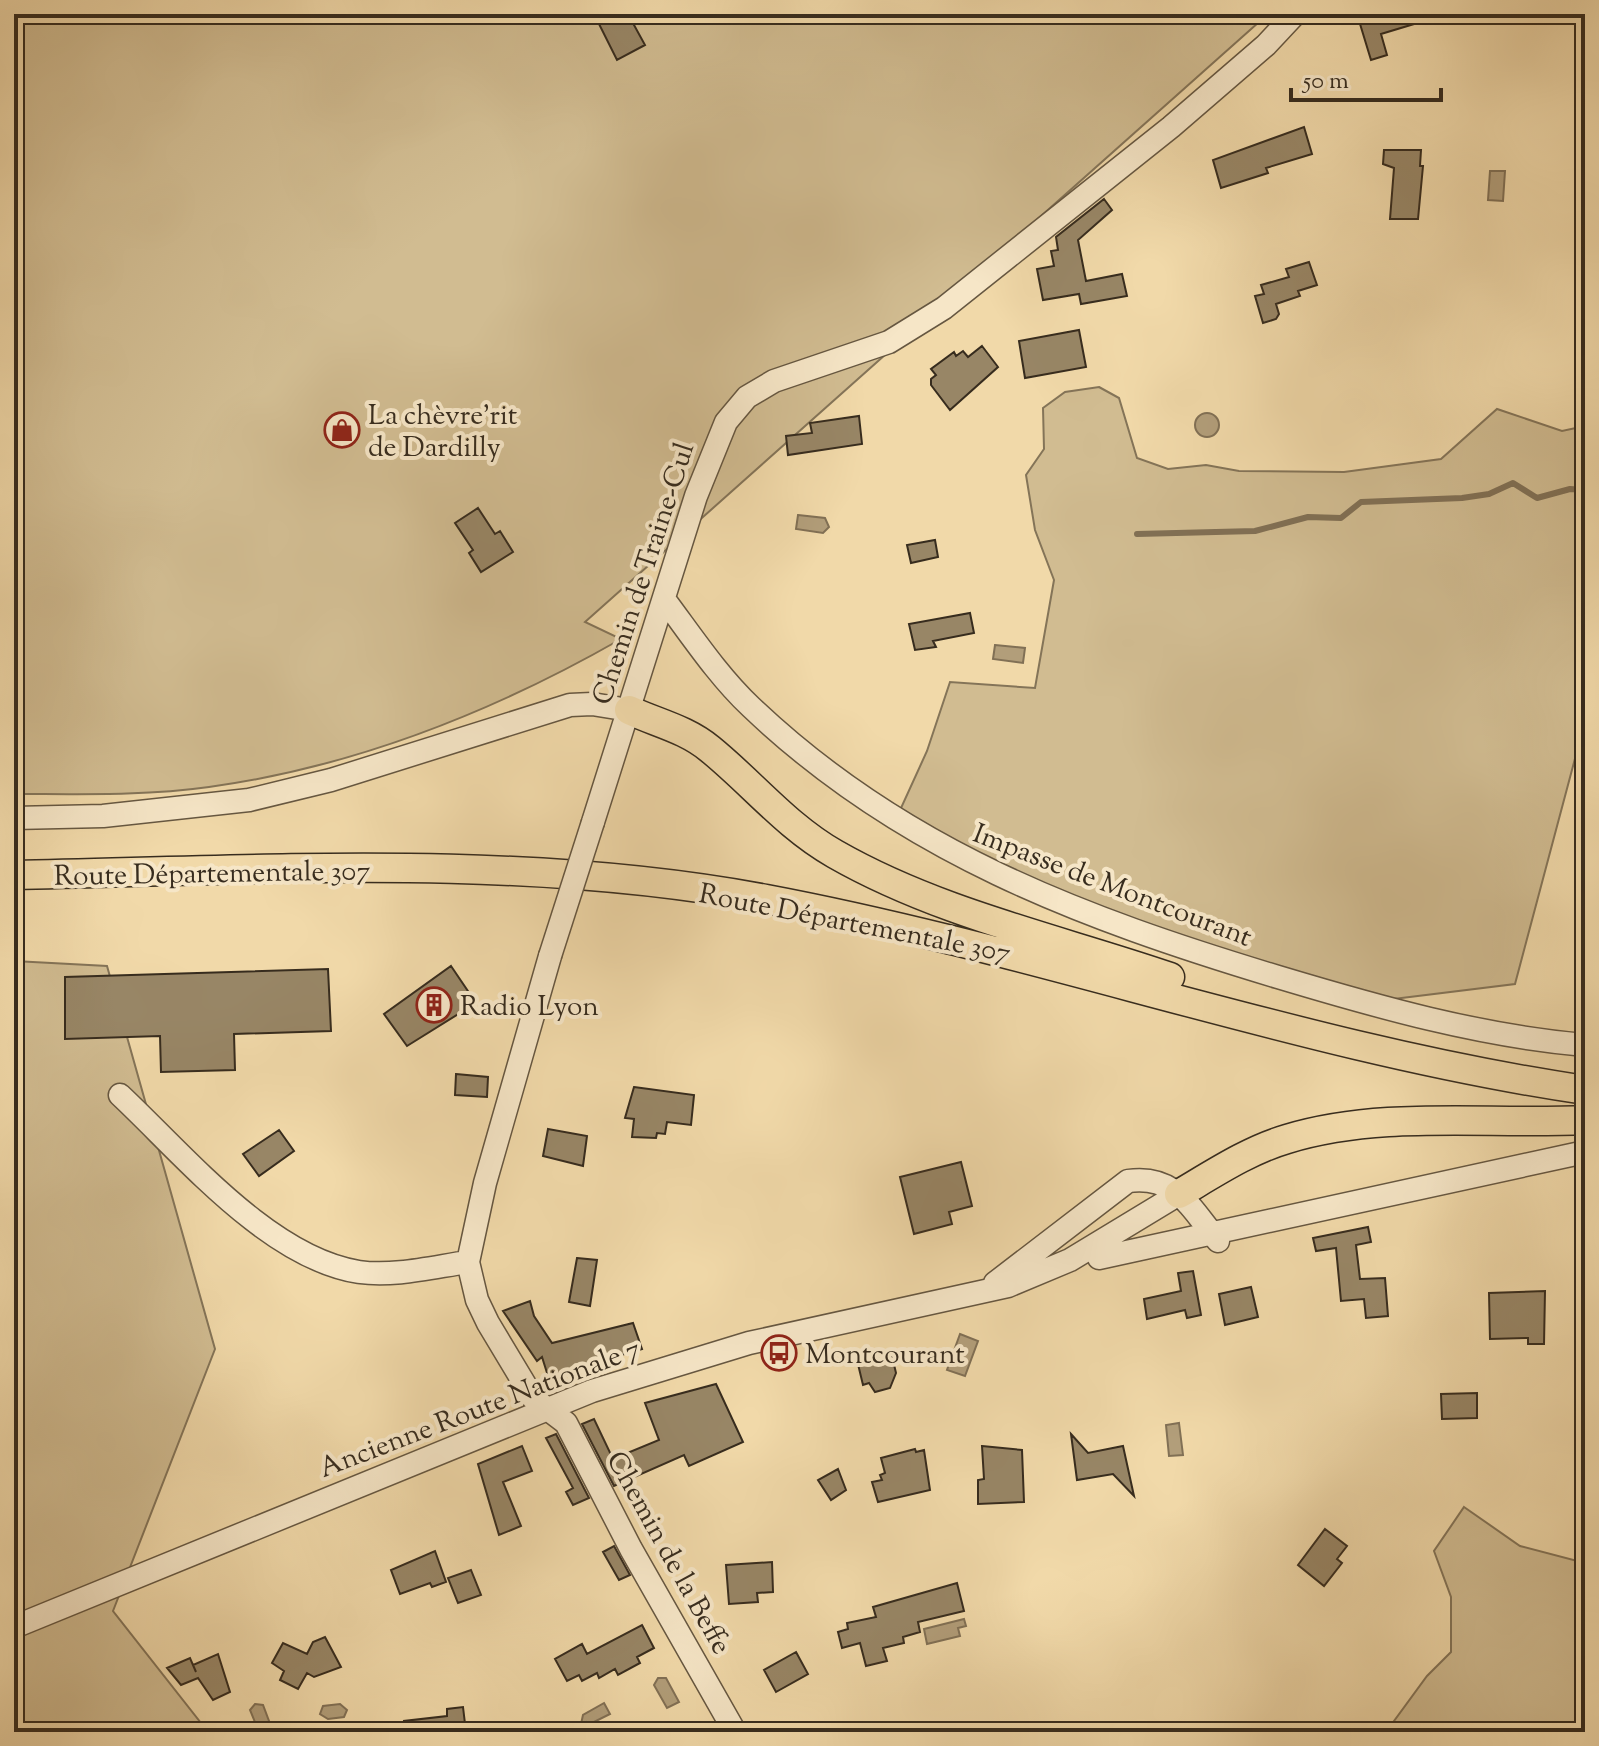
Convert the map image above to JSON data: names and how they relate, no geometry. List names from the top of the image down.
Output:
{
  "streets": {
    "main road": ["Route Départementale 307"],
    "street": [
      "Chemin de Traine-Cul",
      "Impasse de Montcourant",
      "Ancienne Route Nationale 7",
      "Chemin de la Beffe"
    ]
  },
  "crossings": [
    ["Chemin de Traine-Cul", "Impasse de Montcourant"],
    ["Chemin de Traine-Cul", "Ancienne Route Nationale 7"],
    ["Chemin de Traine-Cul", "Chemin de la Beffe"],
    ["Ancienne Route Nationale 7", "Chemin de la Beffe"]
  ],
  "places": {
    "shop": ["La chèvre'rit de Dardilly"],
    "building": ["Radio Lyon"],
    "bus stop": ["Montcourant"]
  },
  "scale_bar": "50 m"
}
